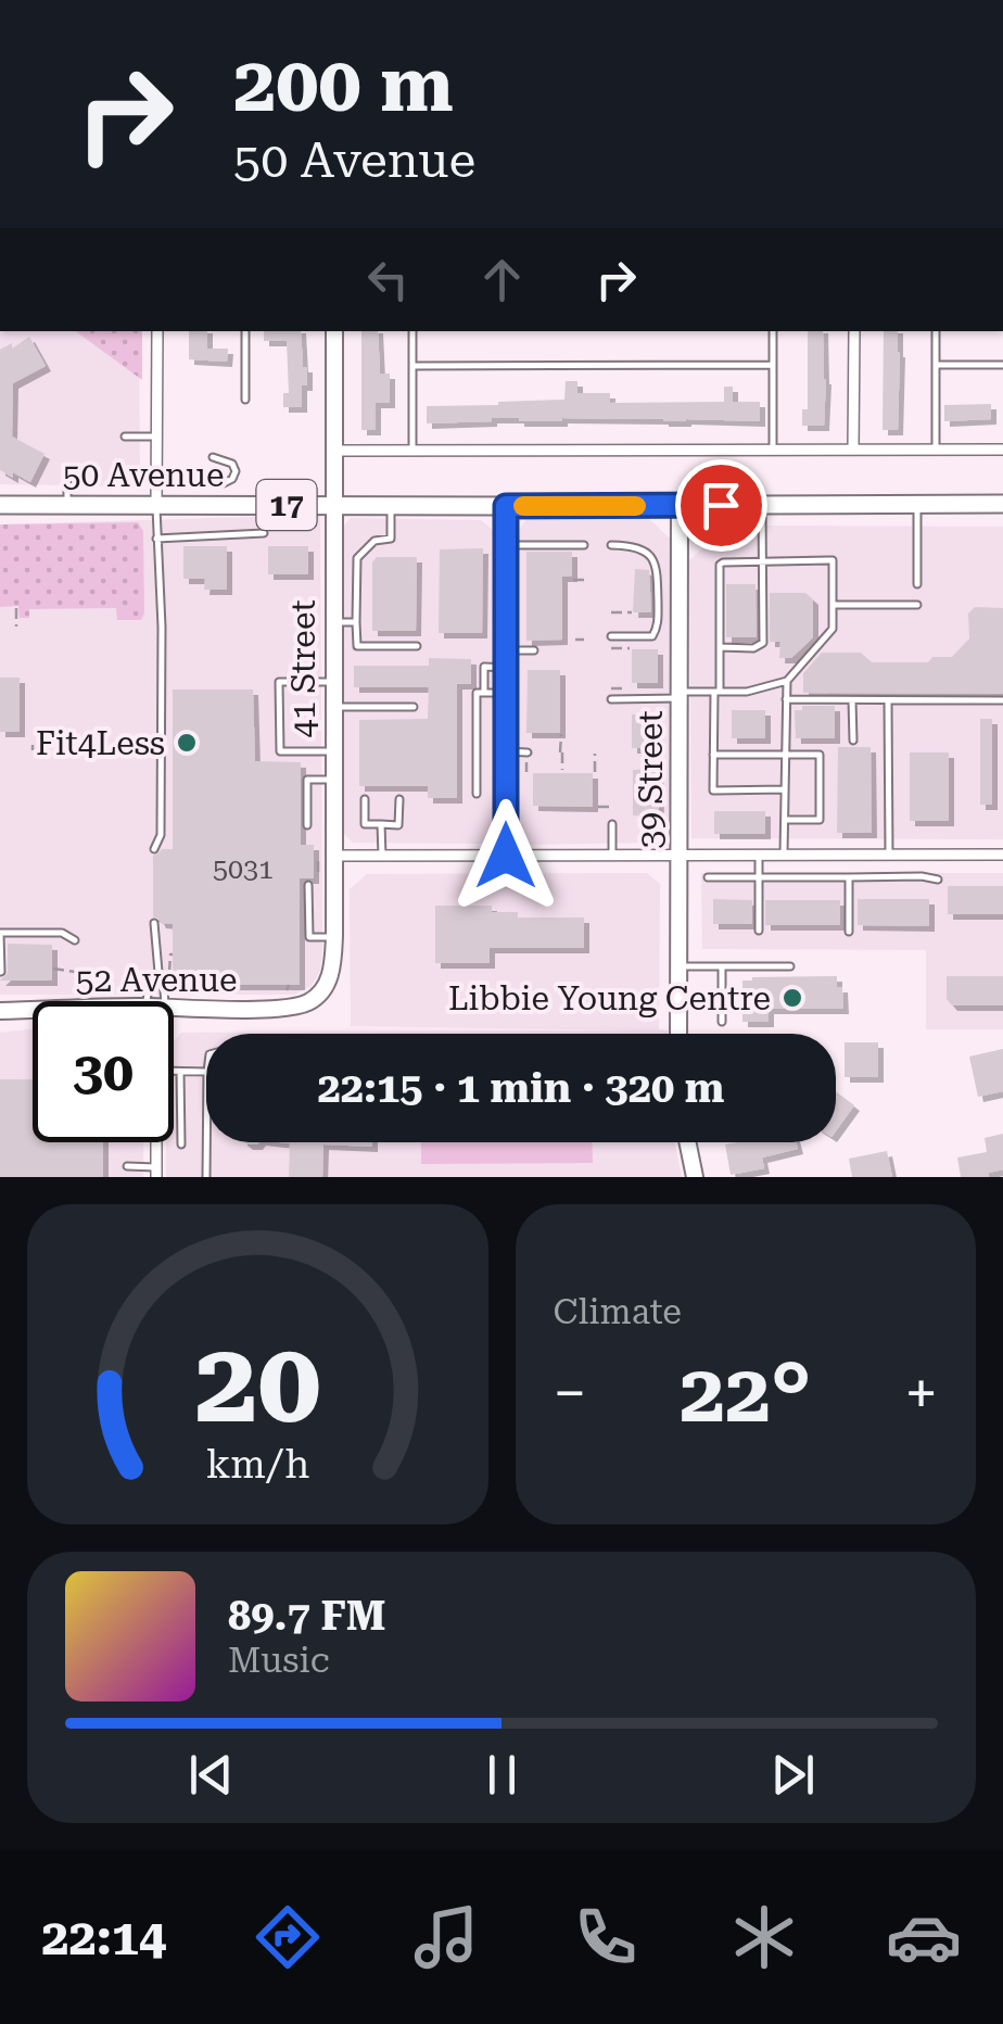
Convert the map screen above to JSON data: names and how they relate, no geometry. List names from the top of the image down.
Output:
{
  "streets": {
    "main road": ["50 Avenue", "17"],
    "street": ["41 Street", "39 Street", "52 Avenue"]
  },
  "crossings": [
    ["50 Avenue", "41 Street"],
    ["50 Avenue", "39 Street"],
    ["41 Street", "52 Avenue"]
  ],
  "places": ["Fit4Less", "Libbie Young Centre"],
  "house_numbers": ["5031"],
  "page": {
    "turn": ["200 m", "50 Avenue"],
    "limit": "30",
    "trip": "22:15 · 1 min · 320 m",
    "tile": "Climate",
    "heat": ["−", "22°", "+"],
    "song": ["89.7 FM", "Music"],
    "tabs": "22:14",
    "gauge": ["20", "km/h"]
  }
}
